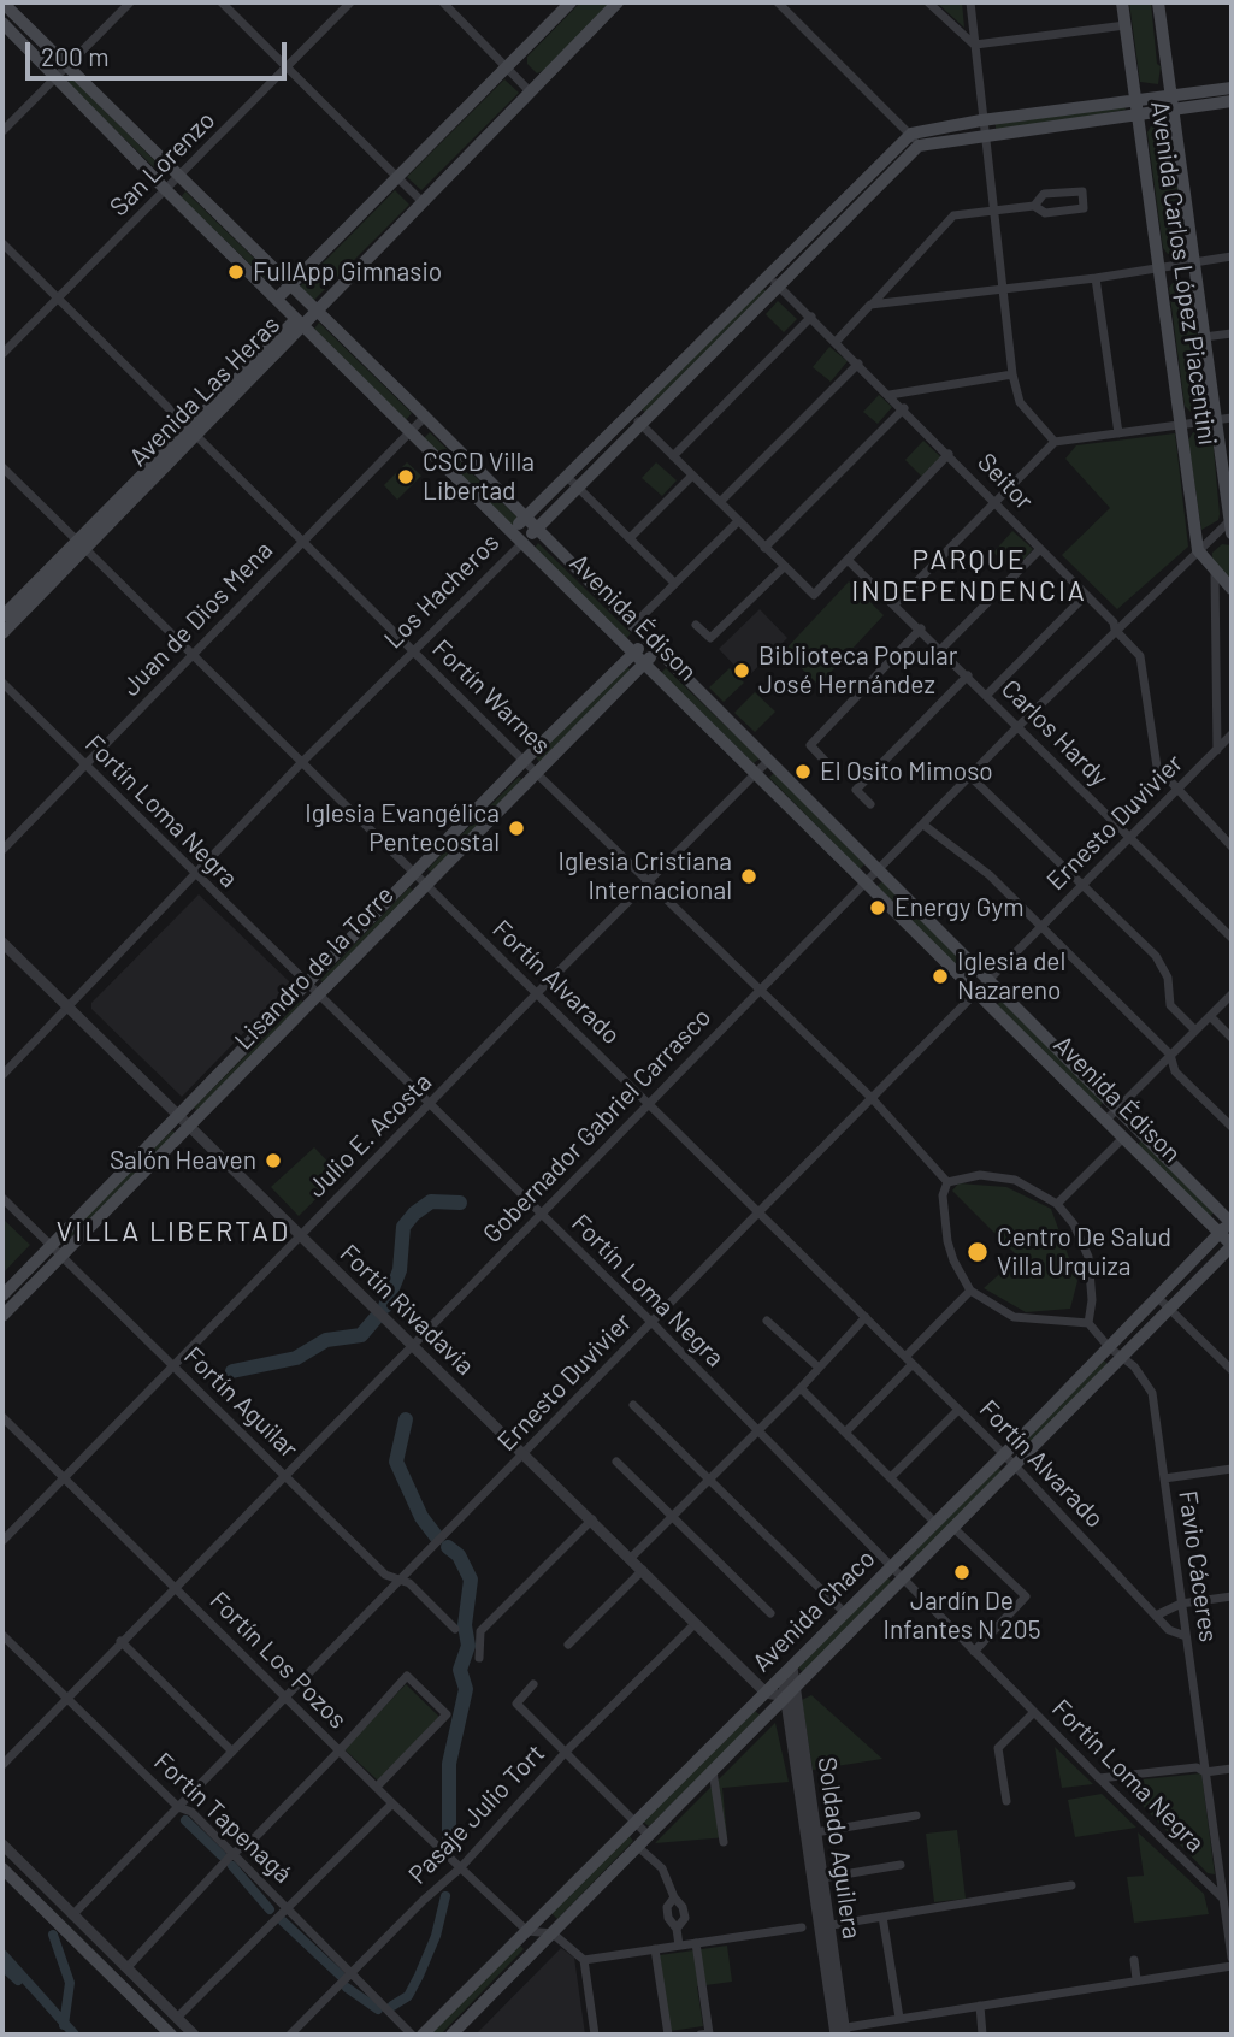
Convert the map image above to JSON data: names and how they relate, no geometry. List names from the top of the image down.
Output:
{
  "streets": {
    "main road": [
      "Avenida Carlos López Piacentini",
      "Avenida Las Heras",
      "Los Hacheros",
      "Avenida Édison",
      "Lisandro de la Torre",
      "Avenida Chaco"
    ],
    "street": [
      "San Lorenzo",
      "Seitor",
      "Juan de Dios Mena",
      "Fortín Warnes",
      "Carlos Hardy",
      "Fortín Loma Negra",
      "Ernesto Duvivier",
      "Fortín Alvarado",
      "Gobernador Gabriel Carrasco",
      "Julio E. Acosta",
      "Fortín Rivadavia",
      "Fortín Aguilar",
      "Favio Cáceres",
      "Fortín Los Pozos",
      "Pasaje Julio Tort",
      "Fortín Tapenagá",
      "Soldado Aguilera"
    ]
  },
  "crossings": [
    ["San Lorenzo", "Avenida Édison"],
    ["San Lorenzo", "Fortín Warnes"],
    ["Avenida Carlos López Piacentini", "Gobernador Gabriel Carrasco"],
    ["Avenida Las Heras", "Avenida Édison"],
    ["Avenida Las Heras", "Fortín Warnes"],
    ["Avenida Las Heras", "Fortín Alvarado"],
    ["Seitor", "Los Hacheros"],
    ["Seitor", "Ernesto Duvivier"],
    ["Seitor", "Gobernador Gabriel Carrasco"],
    ["Los Hacheros", "Avenida Édison"],
    ["Los Hacheros", "Fortín Warnes"],
    ["Los Hacheros", "Fortín Loma Negra"],
    ["Los Hacheros", "Fortín Alvarado"],
    ["Los Hacheros", "Fortín Rivadavia"],
    ["Avenida Édison", "Juan de Dios Mena"],
    ["Avenida Édison", "Ernesto Duvivier"],
    ["Avenida Édison", "Lisandro de la Torre"],
    ["Avenida Édison", "Gobernador Gabriel Carrasco"],
    ["Avenida Édison", "Julio E. Acosta"],
    ["Avenida Édison", "Avenida Chaco"],
    ["Juan de Dios Mena", "Fortín Warnes"],
    ["Juan de Dios Mena", "Fortín Loma Negra"],
    ["Juan de Dios Mena", "Fortín Alvarado"],
    ["Fortín Warnes", "Ernesto Duvivier"],
    ["Fortín Warnes", "Lisandro de la Torre"],
    ["Fortín Warnes", "Gobernador Gabriel Carrasco"],
    ["Fortín Warnes", "Julio E. Acosta"],
    ["Carlos Hardy", "Ernesto Duvivier"],
    ["Carlos Hardy", "Gobernador Gabriel Carrasco"],
    ["Fortín Loma Negra", "Ernesto Duvivier"],
    ["Fortín Loma Negra", "Lisandro de la Torre"],
    ["Fortín Loma Negra", "Gobernador Gabriel Carrasco"],
    ["Fortín Loma Negra", "Julio E. Acosta"],
    ["Fortín Loma Negra", "Favio Cáceres"],
    ["Fortín Loma Negra", "Avenida Chaco"],
    ["Ernesto Duvivier", "Fortín Alvarado"],
    ["Ernesto Duvivier", "Fortín Rivadavia"],
    ["Ernesto Duvivier", "Fortín Aguilar"],
    ["Ernesto Duvivier", "Fortín Los Pozos"],
    ["Ernesto Duvivier", "Fortín Tapenagá"],
    ["Lisandro de la Torre", "Fortín Alvarado"],
    ["Lisandro de la Torre", "Fortín Rivadavia"],
    ["Lisandro de la Torre", "Fortín Aguilar"],
    ["Fortín Alvarado", "Gobernador Gabriel Carrasco"],
    ["Fortín Alvarado", "Julio E. Acosta"],
    ["Fortín Alvarado", "Favio Cáceres"],
    ["Fortín Alvarado", "Avenida Chaco"],
    ["Gobernador Gabriel Carrasco", "Fortín Rivadavia"],
    ["Gobernador Gabriel Carrasco", "Fortín Aguilar"],
    ["Gobernador Gabriel Carrasco", "Fortín Los Pozos"],
    ["Gobernador Gabriel Carrasco", "Fortín Tapenagá"],
    ["Julio E. Acosta", "Fortín Rivadavia"],
    ["Julio E. Acosta", "Fortín Aguilar"],
    ["Julio E. Acosta", "Fortín Los Pozos"],
    ["Fortín Rivadavia", "Avenida Chaco"],
    ["Fortín Rivadavia", "Pasaje Julio Tort"],
    ["Favio Cáceres", "Avenida Chaco"],
    ["Avenida Chaco", "Fortín Los Pozos"],
    ["Avenida Chaco", "Soldado Aguilera"],
    ["Fortín Los Pozos", "Pasaje Julio Tort"],
    ["Pasaje Julio Tort", "Fortín Tapenagá"]
  ],
  "districts": ["PARQUE INDEPENDENCIA", "VILLA LIBERTAD"],
  "places": [
    "FullApp Gimnasio",
    "CSCD Villa Libertad",
    "Biblioteca Popular José Hernández",
    "El Osito Mimoso",
    "Iglesia Evangélica Pentecostal",
    "Iglesia Cristiana Internacional",
    "Energy Gym",
    "Iglesia del Nazareno",
    "Salón Heaven",
    "Centro De Salud Villa Urquiza",
    "Jardín De Infantes N 205"
  ],
  "scale_bar": "200 m"
}
